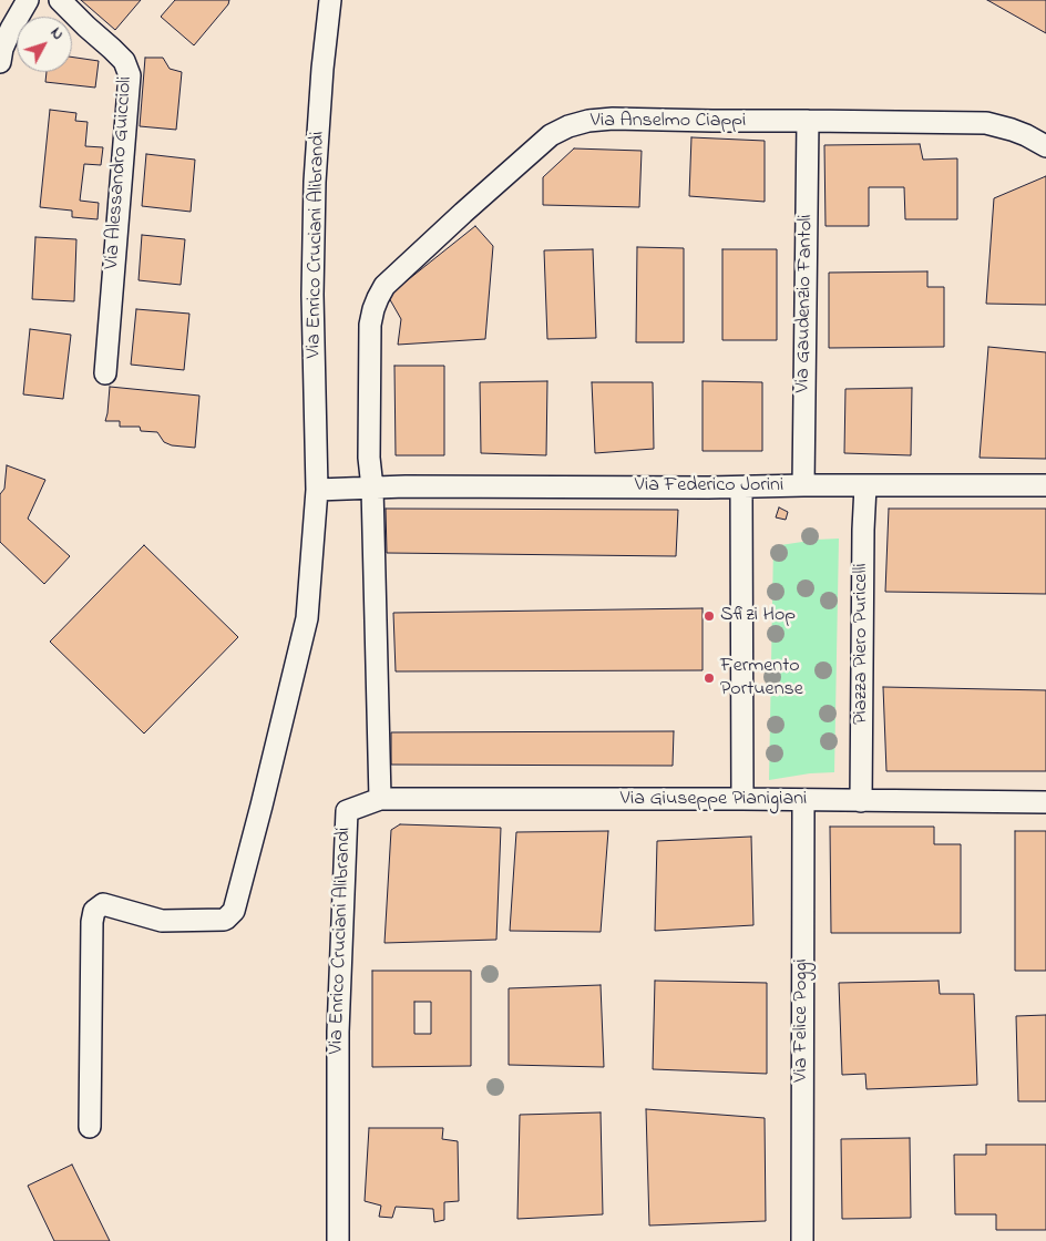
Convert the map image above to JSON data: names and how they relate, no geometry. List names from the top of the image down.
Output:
{
  "streets": {
    "street": [
      "Via Anselmo Ciappi",
      "Via Alessandro Guiccioli",
      "Via Enrico Cruciani Alibrandi",
      "Via Gaudenzio Fantoli",
      "Via Federico Jorini",
      "Piazza Piero Puricelli",
      "Via Giuseppe Pianigiani",
      "Via Felice Poggi"
    ]
  },
  "crossings": [
    ["Via Anselmo Ciappi", "Via Gaudenzio Fantoli"],
    ["Via Anselmo Ciappi", "Via Federico Jorini"],
    ["Via Enrico Cruciani Alibrandi", "Via Giuseppe Pianigiani"],
    ["Via Gaudenzio Fantoli", "Via Federico Jorini"],
    ["Via Federico Jorini", "Piazza Piero Puricelli"],
    ["Piazza Piero Puricelli", "Via Giuseppe Pianigiani"],
    ["Via Giuseppe Pianigiani", "Via Felice Poggi"]
  ],
  "places": ["Sfizi Hop", "Fermento Portuense"],
  "north": "top right"
}
